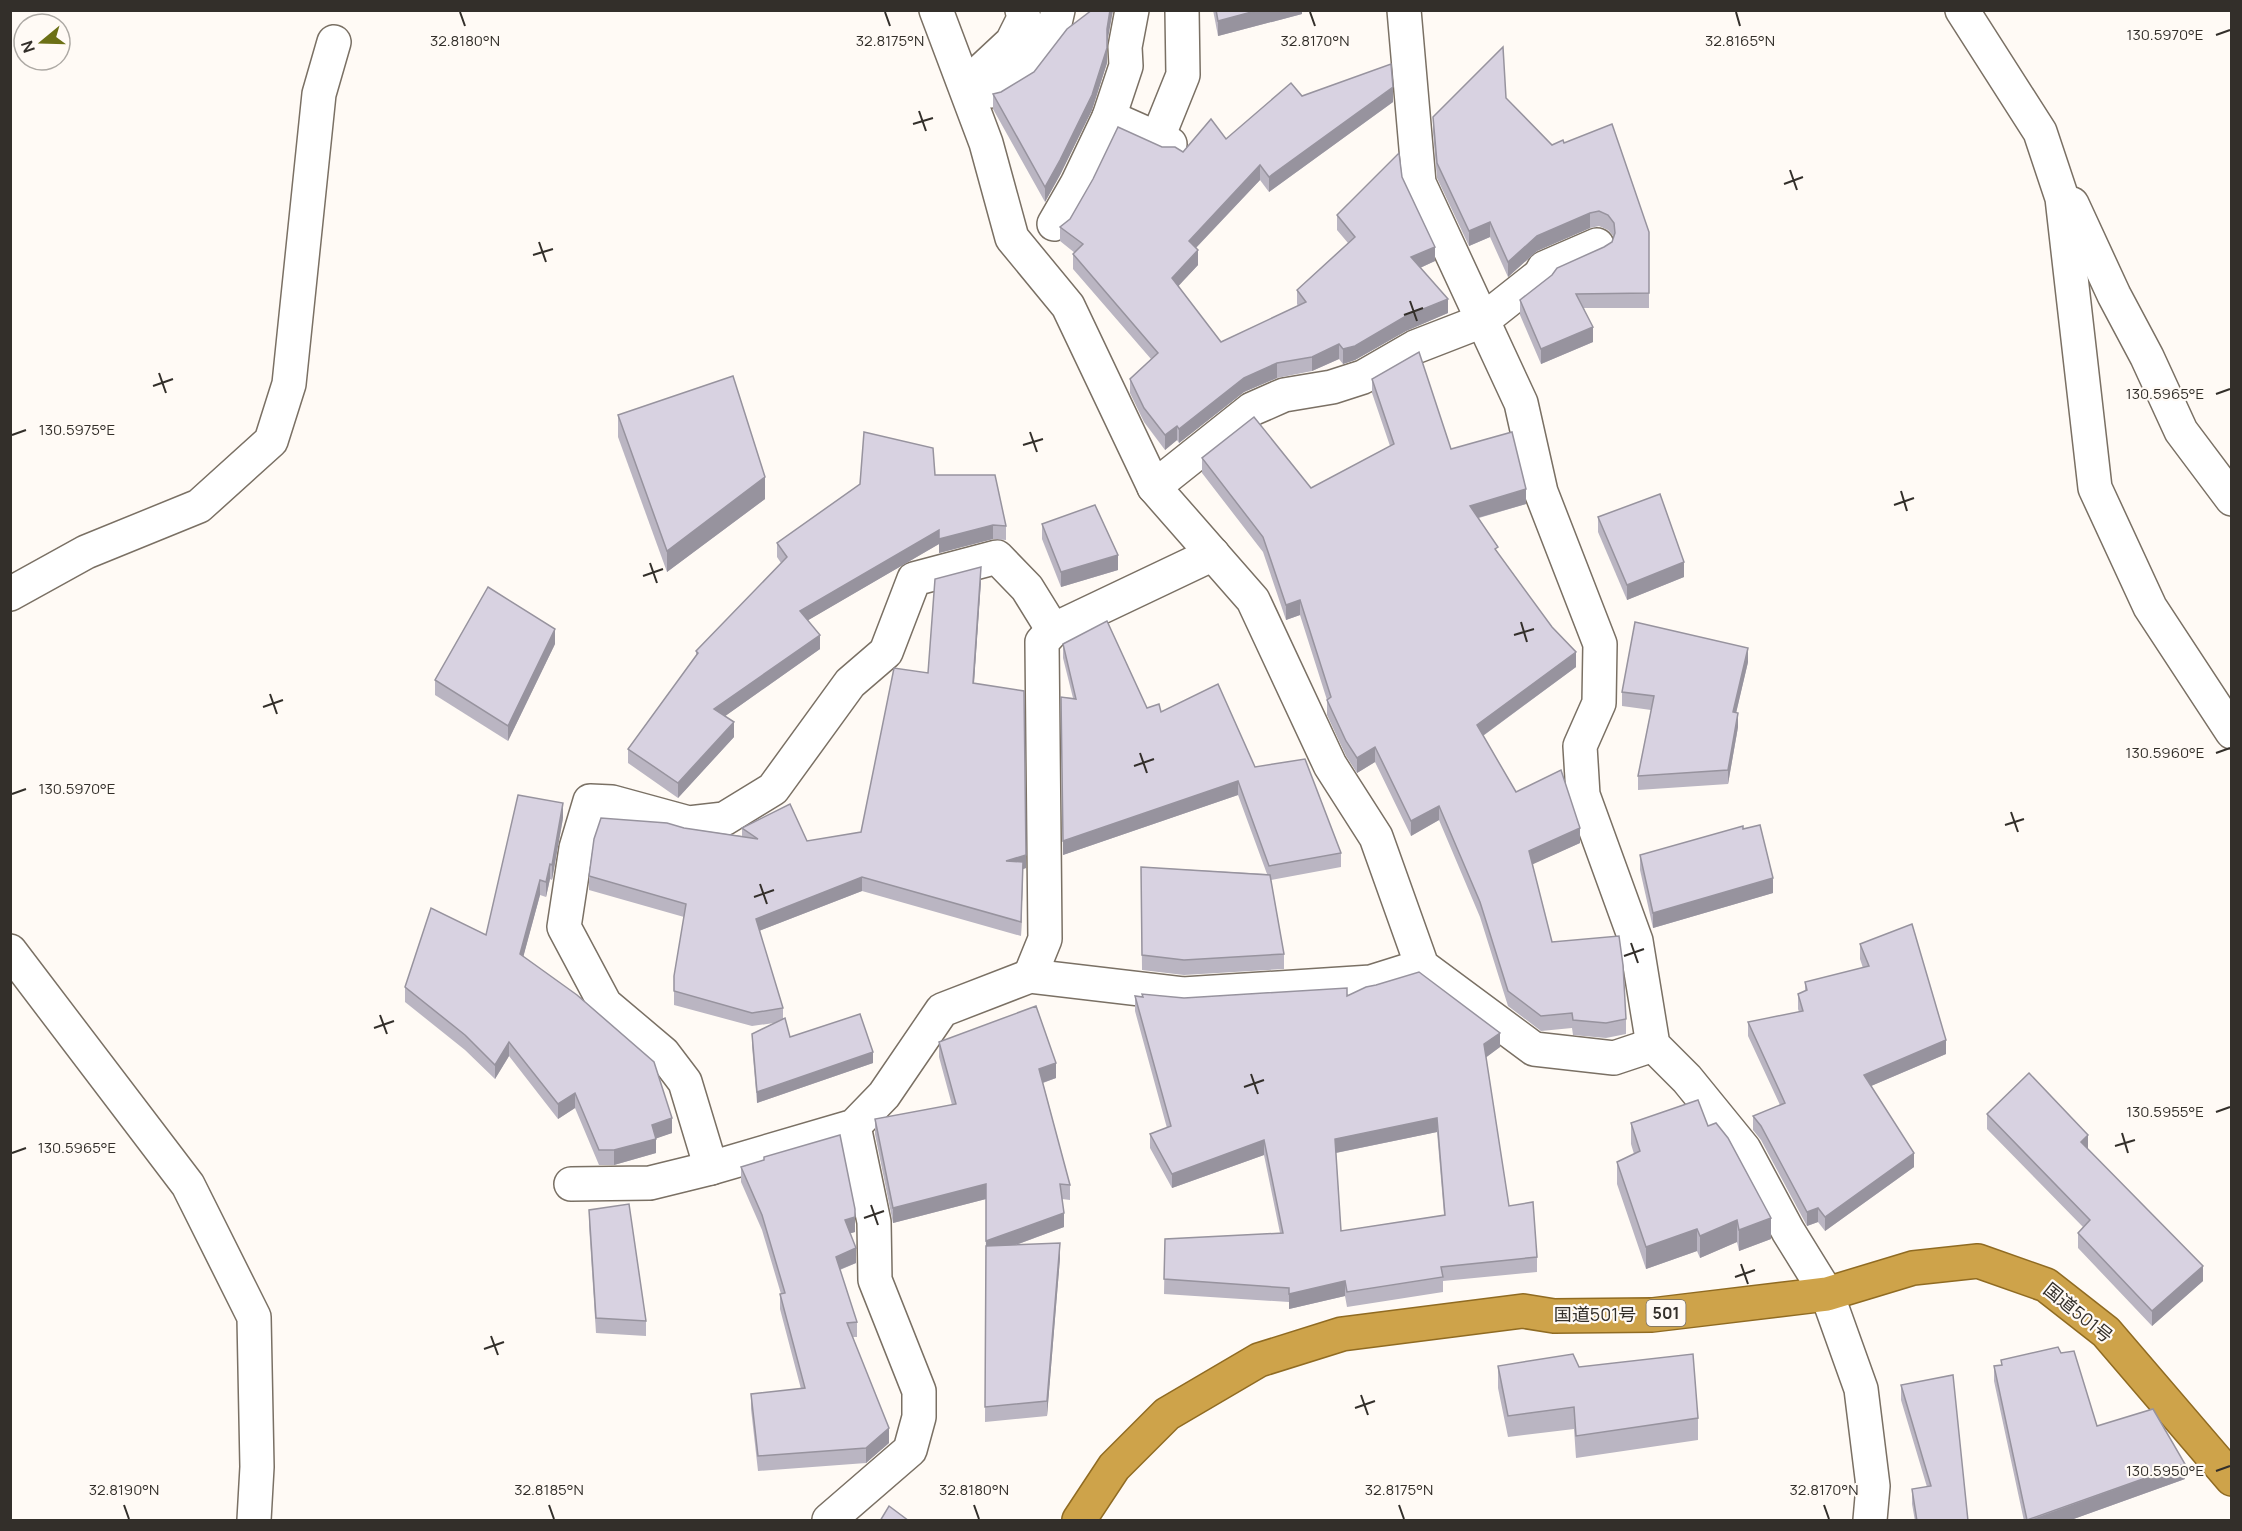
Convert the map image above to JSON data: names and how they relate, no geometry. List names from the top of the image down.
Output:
{
  "streets": {
    "highway": ["501", "国道501号"]
  },
  "north": "left",
  "coordinates": [
    "130.5970°E",
    "32.8180°N",
    "32.8175°N",
    "32.8170°N",
    "32.8165°N",
    "130.5965°E",
    "130.5975°E",
    "130.5960°E",
    "130.5955°E",
    "130.5950°E",
    "32.8190°N",
    "32.8185°N"
  ]
}
